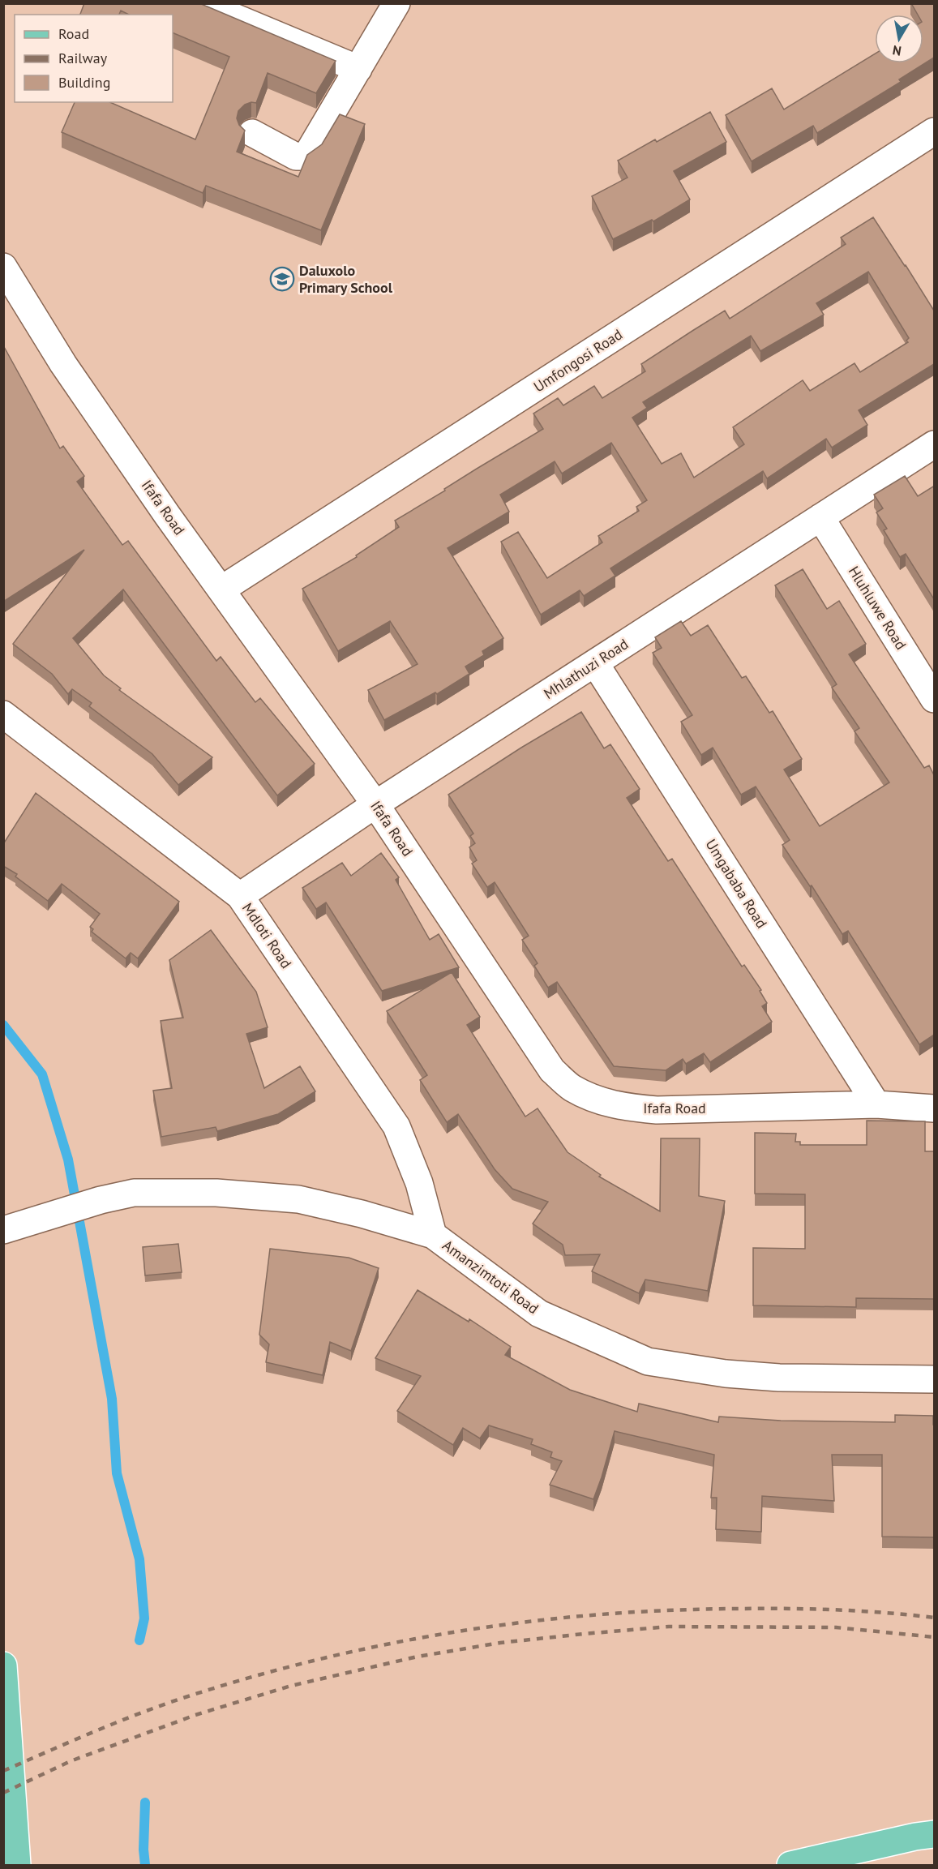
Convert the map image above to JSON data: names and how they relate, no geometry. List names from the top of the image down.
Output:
{
  "streets": {
    "street": [
      "Umfongosi Road",
      "Ifafa Road",
      "Hluhluwe Road",
      "Mhlathuzi Road",
      "Umgababa Road",
      "Mdloti Road",
      "Amanzimtoti Road"
    ]
  },
  "crossings": [
    ["Umfongosi Road", "Ifafa Road"],
    ["Ifafa Road", "Mhlathuzi Road"],
    ["Ifafa Road", "Umgababa Road"],
    ["Hluhluwe Road", "Mhlathuzi Road"],
    ["Mhlathuzi Road", "Umgababa Road"],
    ["Mhlathuzi Road", "Mdloti Road"],
    ["Mdloti Road", "Amanzimtoti Road"]
  ],
  "places": {
    "school or university": ["Daluxolo Primary School"]
  },
  "legend": ["Road", "Railway", "Building"],
  "north": "bottom"
}
